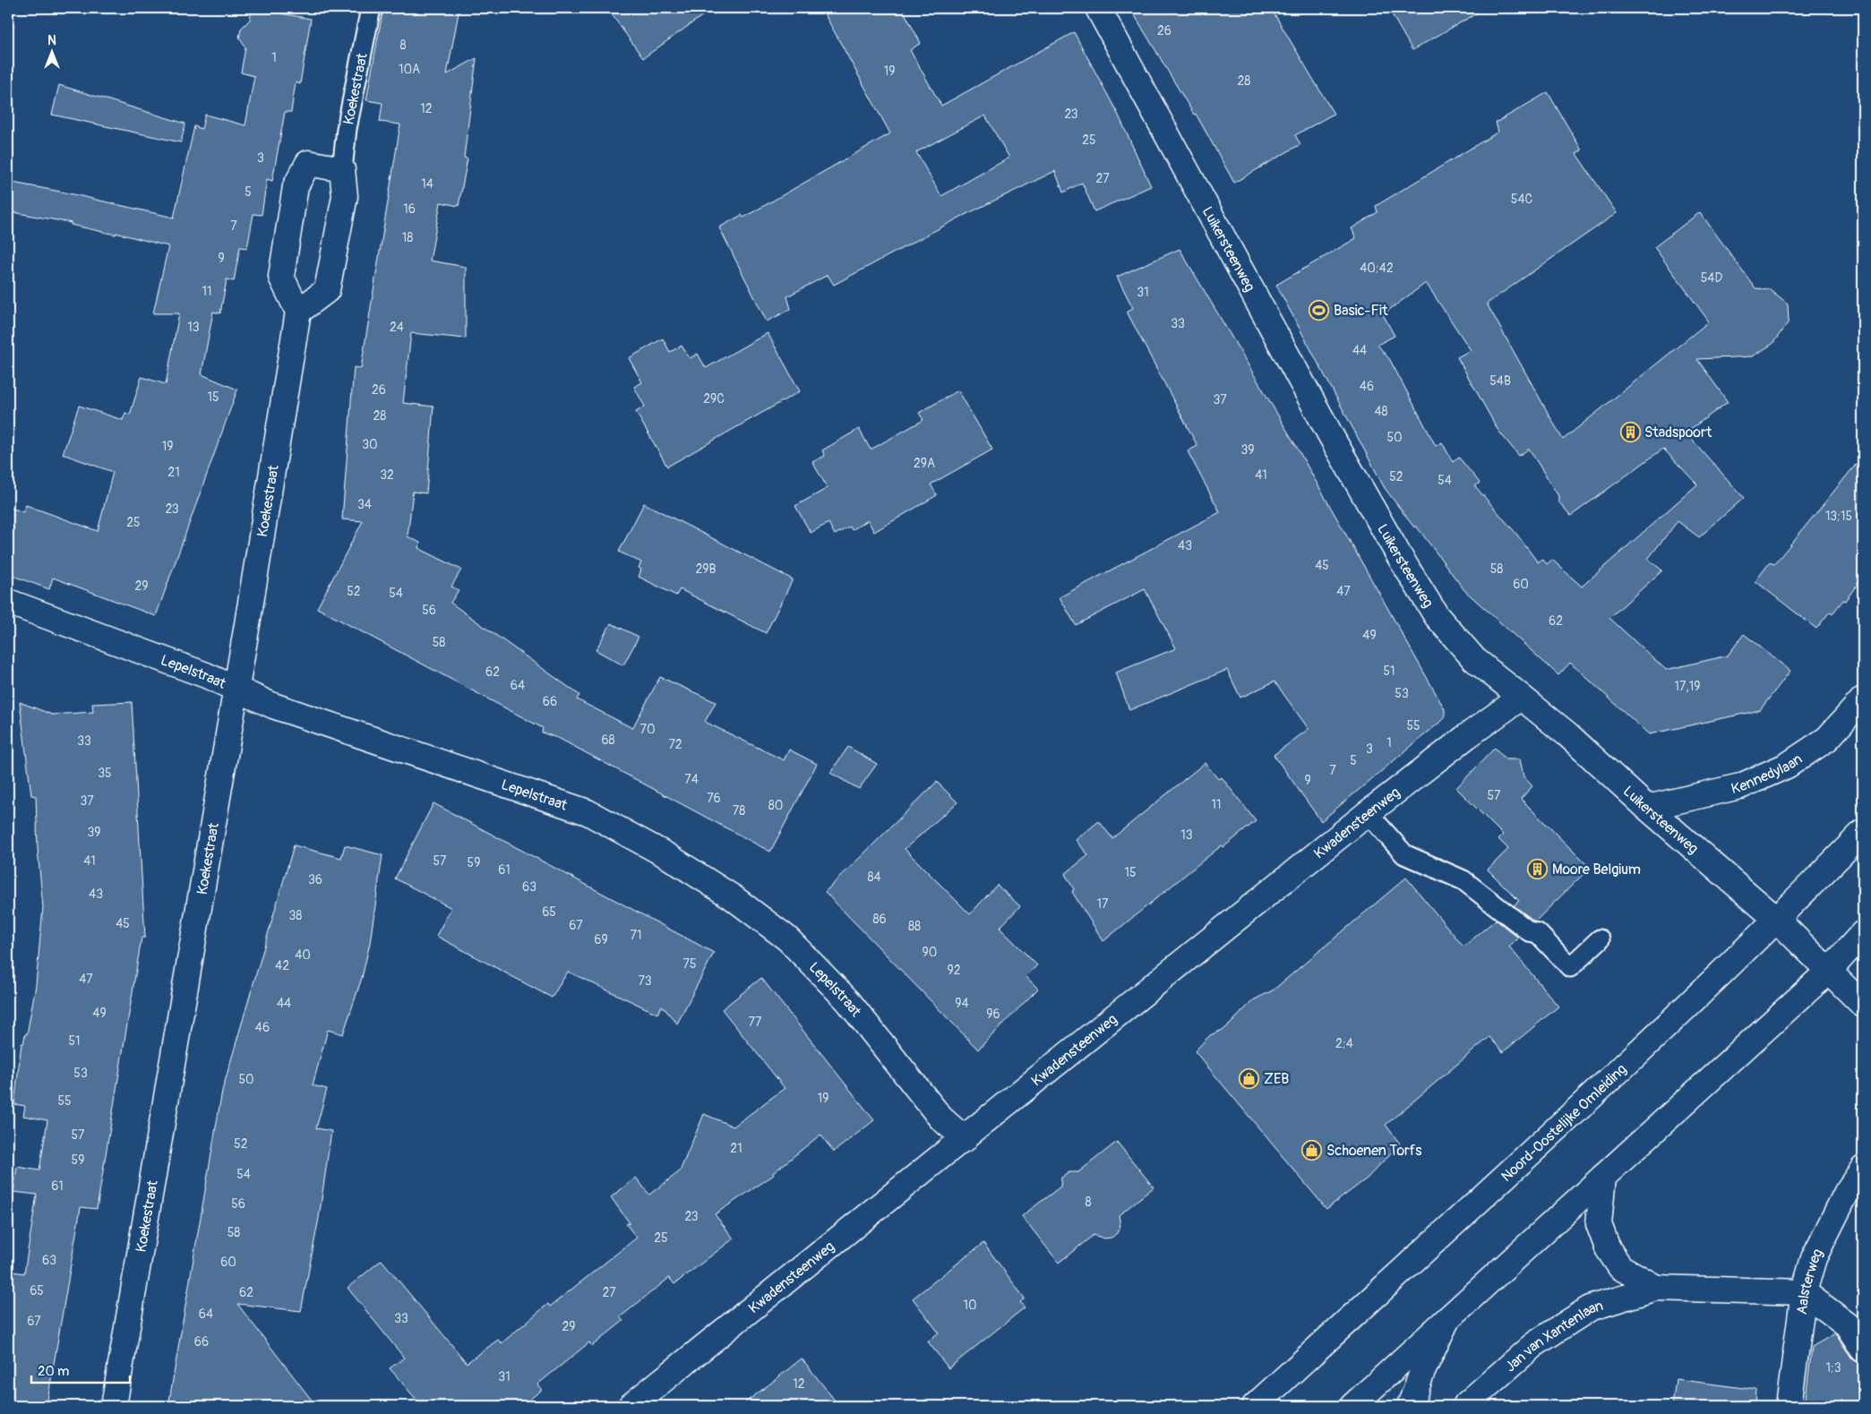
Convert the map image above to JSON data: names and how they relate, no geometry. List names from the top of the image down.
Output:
{
  "streets": {
    "street": [
      "Koekestraat",
      "Luikersteenweg",
      "Lepelstraat",
      "Kennedylaan",
      "Kwadensteenweg",
      "Noord-Oostelijke Omleiding",
      "Aalsterweg",
      "Jan van Xantenlaan"
    ]
  },
  "crossings": [
    ["Koekestraat", "Lepelstraat"],
    ["Luikersteenweg", "Kennedylaan"],
    ["Luikersteenweg", "Kwadensteenweg"],
    ["Luikersteenweg", "Noord-Oostelijke Omleiding"],
    ["Lepelstraat", "Kwadensteenweg"],
    ["Aalsterweg", "Jan van Xantenlaan"]
  ],
  "places": {
    "sports": ["Basic-Fit"],
    "building": ["Stadspoort", "Moore Belgium"],
    "shop": ["ZEB", "Schoenen Torfs"]
  },
  "house_numbers": [
    "26",
    "8",
    "1",
    "10A",
    "19",
    "28",
    "12",
    "23",
    "25",
    "3",
    "27",
    "14",
    "5",
    "54C",
    "16",
    "7",
    "18",
    "9",
    "40;42",
    "54D",
    "11",
    "31",
    "33",
    "13",
    "24",
    "44",
    "54B",
    "46",
    "26",
    "15",
    "29C",
    "37",
    "48",
    "28",
    "50",
    "30",
    "19",
    "39",
    "29A",
    "21",
    "32",
    "41",
    "52",
    "54",
    "34",
    "23",
    "13;15",
    "25",
    "43",
    "45",
    "29B",
    "58",
    "60",
    "29",
    "52",
    "47",
    "54",
    "56",
    "62",
    "49",
    "58",
    "51",
    "62",
    "64",
    "17,19",
    "53",
    "66",
    "55",
    "70",
    "68",
    "33",
    "1",
    "72",
    "3",
    "5",
    "7",
    "35",
    "74",
    "9",
    "57",
    "76",
    "37",
    "11",
    "80",
    "78",
    "39",
    "13",
    "41",
    "57",
    "59",
    "61",
    "15",
    "84",
    "36",
    "63",
    "43",
    "17",
    "65",
    "38",
    "86",
    "45",
    "67",
    "88",
    "71",
    "69",
    "90",
    "40",
    "75",
    "42",
    "92",
    "47",
    "73",
    "44",
    "94",
    "49",
    "96",
    "77",
    "46",
    "51",
    "2;4",
    "53",
    "50",
    "19",
    "55",
    "57",
    "52",
    "21",
    "59",
    "54",
    "61",
    "8",
    "56",
    "23",
    "58",
    "25",
    "63",
    "60",
    "65",
    "62",
    "27",
    "10",
    "64",
    "33",
    "67",
    "29",
    "66",
    "1;3",
    "31",
    "12"
  ],
  "scale_bar": "20 m",
  "north": "top"
}
